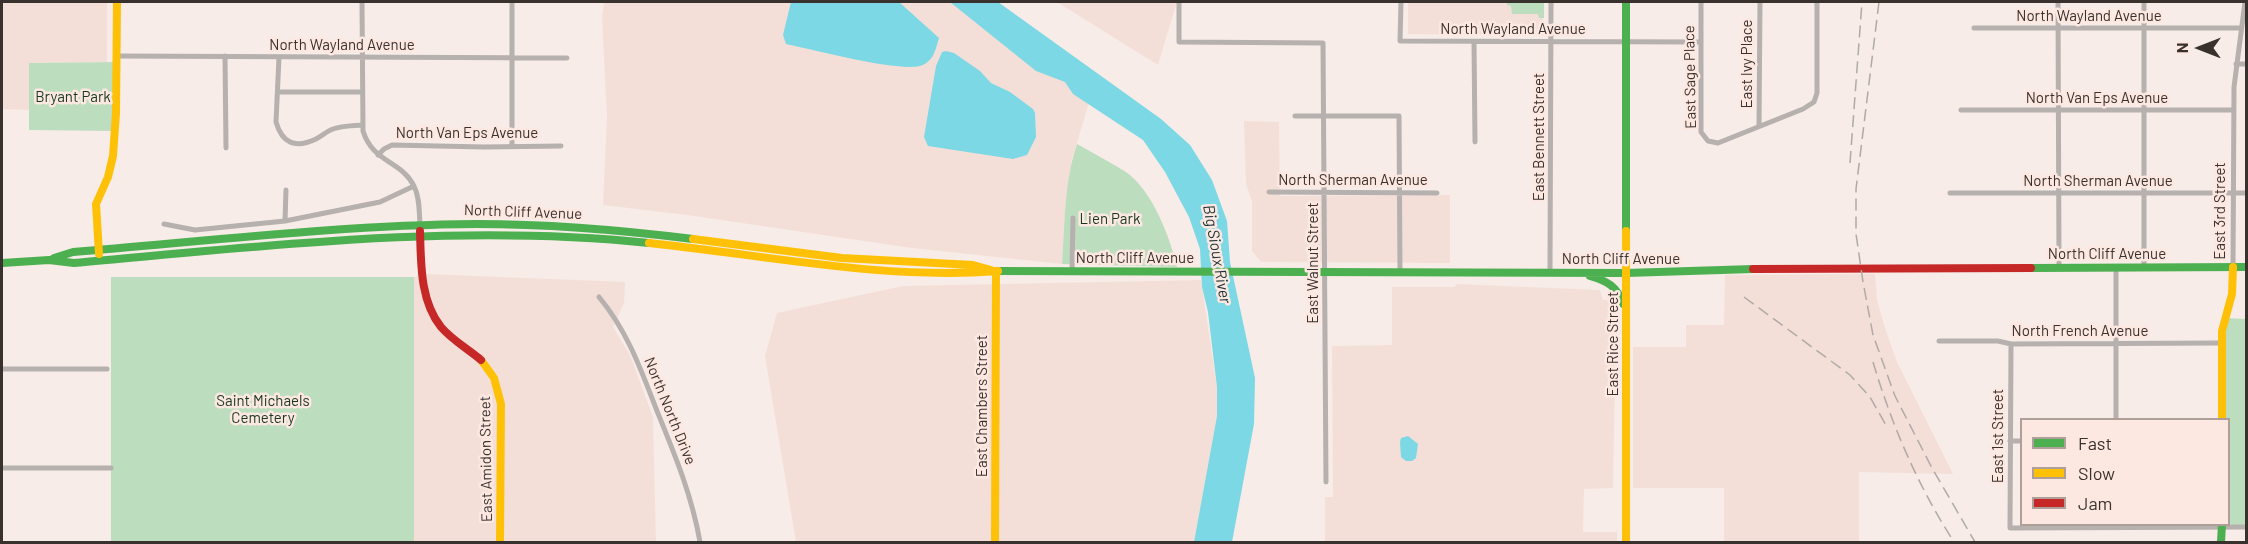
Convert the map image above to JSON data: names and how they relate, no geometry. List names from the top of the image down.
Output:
{
  "streets": {
    "main road": [
      "East 3rd Street",
      "North Cliff Avenue",
      "East Rice Street",
      "East Chambers Street",
      "East Amidon Street"
    ],
    "street": [
      "North Wayland Avenue",
      "East Ivy Place",
      "East Sage Place",
      "North Van Eps Avenue",
      "East Bennett Street",
      "North Sherman Avenue",
      "East Walnut Street",
      "North French Avenue",
      "North North Drive",
      "East 1st Street"
    ]
  },
  "crossings": [
    ["North Wayland Avenue", "East Sage Place"],
    ["North Wayland Avenue", "East Bennett Street"],
    ["North Wayland Avenue", "East 3rd Street"],
    ["North Wayland Avenue", "East Rice Street"],
    ["East Ivy Place", "East Sage Place"],
    ["North Van Eps Avenue", "East 3rd Street"],
    ["East Bennett Street", "North Cliff Avenue"],
    ["North Sherman Avenue", "East 3rd Street"],
    ["North Sherman Avenue", "East Walnut Street"],
    ["East 3rd Street", "North Cliff Avenue"],
    ["East 3rd Street", "North French Avenue"],
    ["North Cliff Avenue", "East Walnut Street"],
    ["North Cliff Avenue", "East Rice Street"],
    ["North Cliff Avenue", "East Chambers Street"],
    ["North Cliff Avenue", "East Amidon Street"],
    ["North French Avenue", "East 1st Street"]
  ],
  "water": ["Big Sioux River"],
  "parks": ["Bryant Park", "Lien Park", "Saint Michaels Cemetery"],
  "legend": ["Fast", "Slow", "Jam"],
  "north": "left"
}
